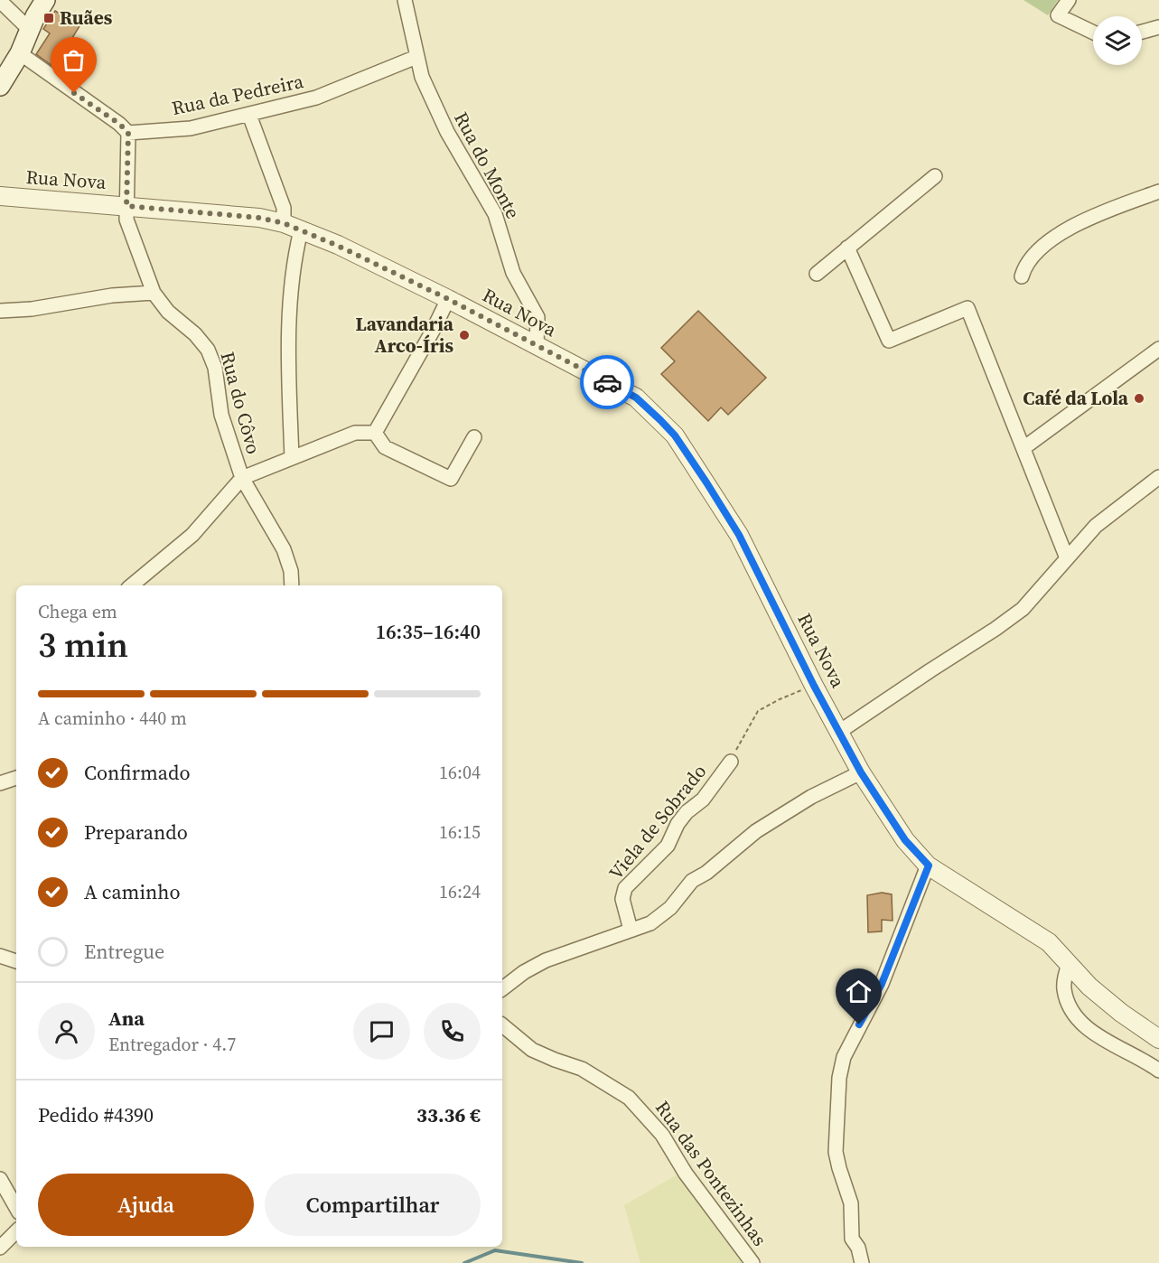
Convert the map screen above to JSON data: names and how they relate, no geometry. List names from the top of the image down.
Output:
{
  "streets": {
    "street": [
      "Rua da Pedreira",
      "Rua do Monte",
      "Rua Nova",
      "Rua do Côvo",
      "Viela de Sobrado",
      "Rua das Pontezinhas"
    ]
  },
  "crossings": [
    ["Rua da Pedreira", "Rua do Monte"],
    ["Rua da Pedreira", "Rua do Côvo"],
    ["Rua do Monte", "Rua Nova"],
    ["Rua Nova", "Rua do Côvo"],
    ["Rua Nova", "Viela de Sobrado"]
  ],
  "places": {
    "transit": ["Ruães"],
    "other": ["Lavandaria Arco-Íris", "Café da Lola"]
  },
  "page": {
    "heading": ["3 min", "Chega em", "16:35–16:40"],
    "panel": [
      "Ana",
      "Entregador · 4.7",
      "Pedido #4390",
      "33.36 €"
    ],
    "bar": "A caminho · 440 m",
    "list": [
      ["Confirmado", "16:04"],
      ["Preparando", "16:15"],
      ["A caminho", "16:24"],
      "Entregue"
    ],
    "buttons": ["Ajuda", "Compartilhar"]
  }
}
